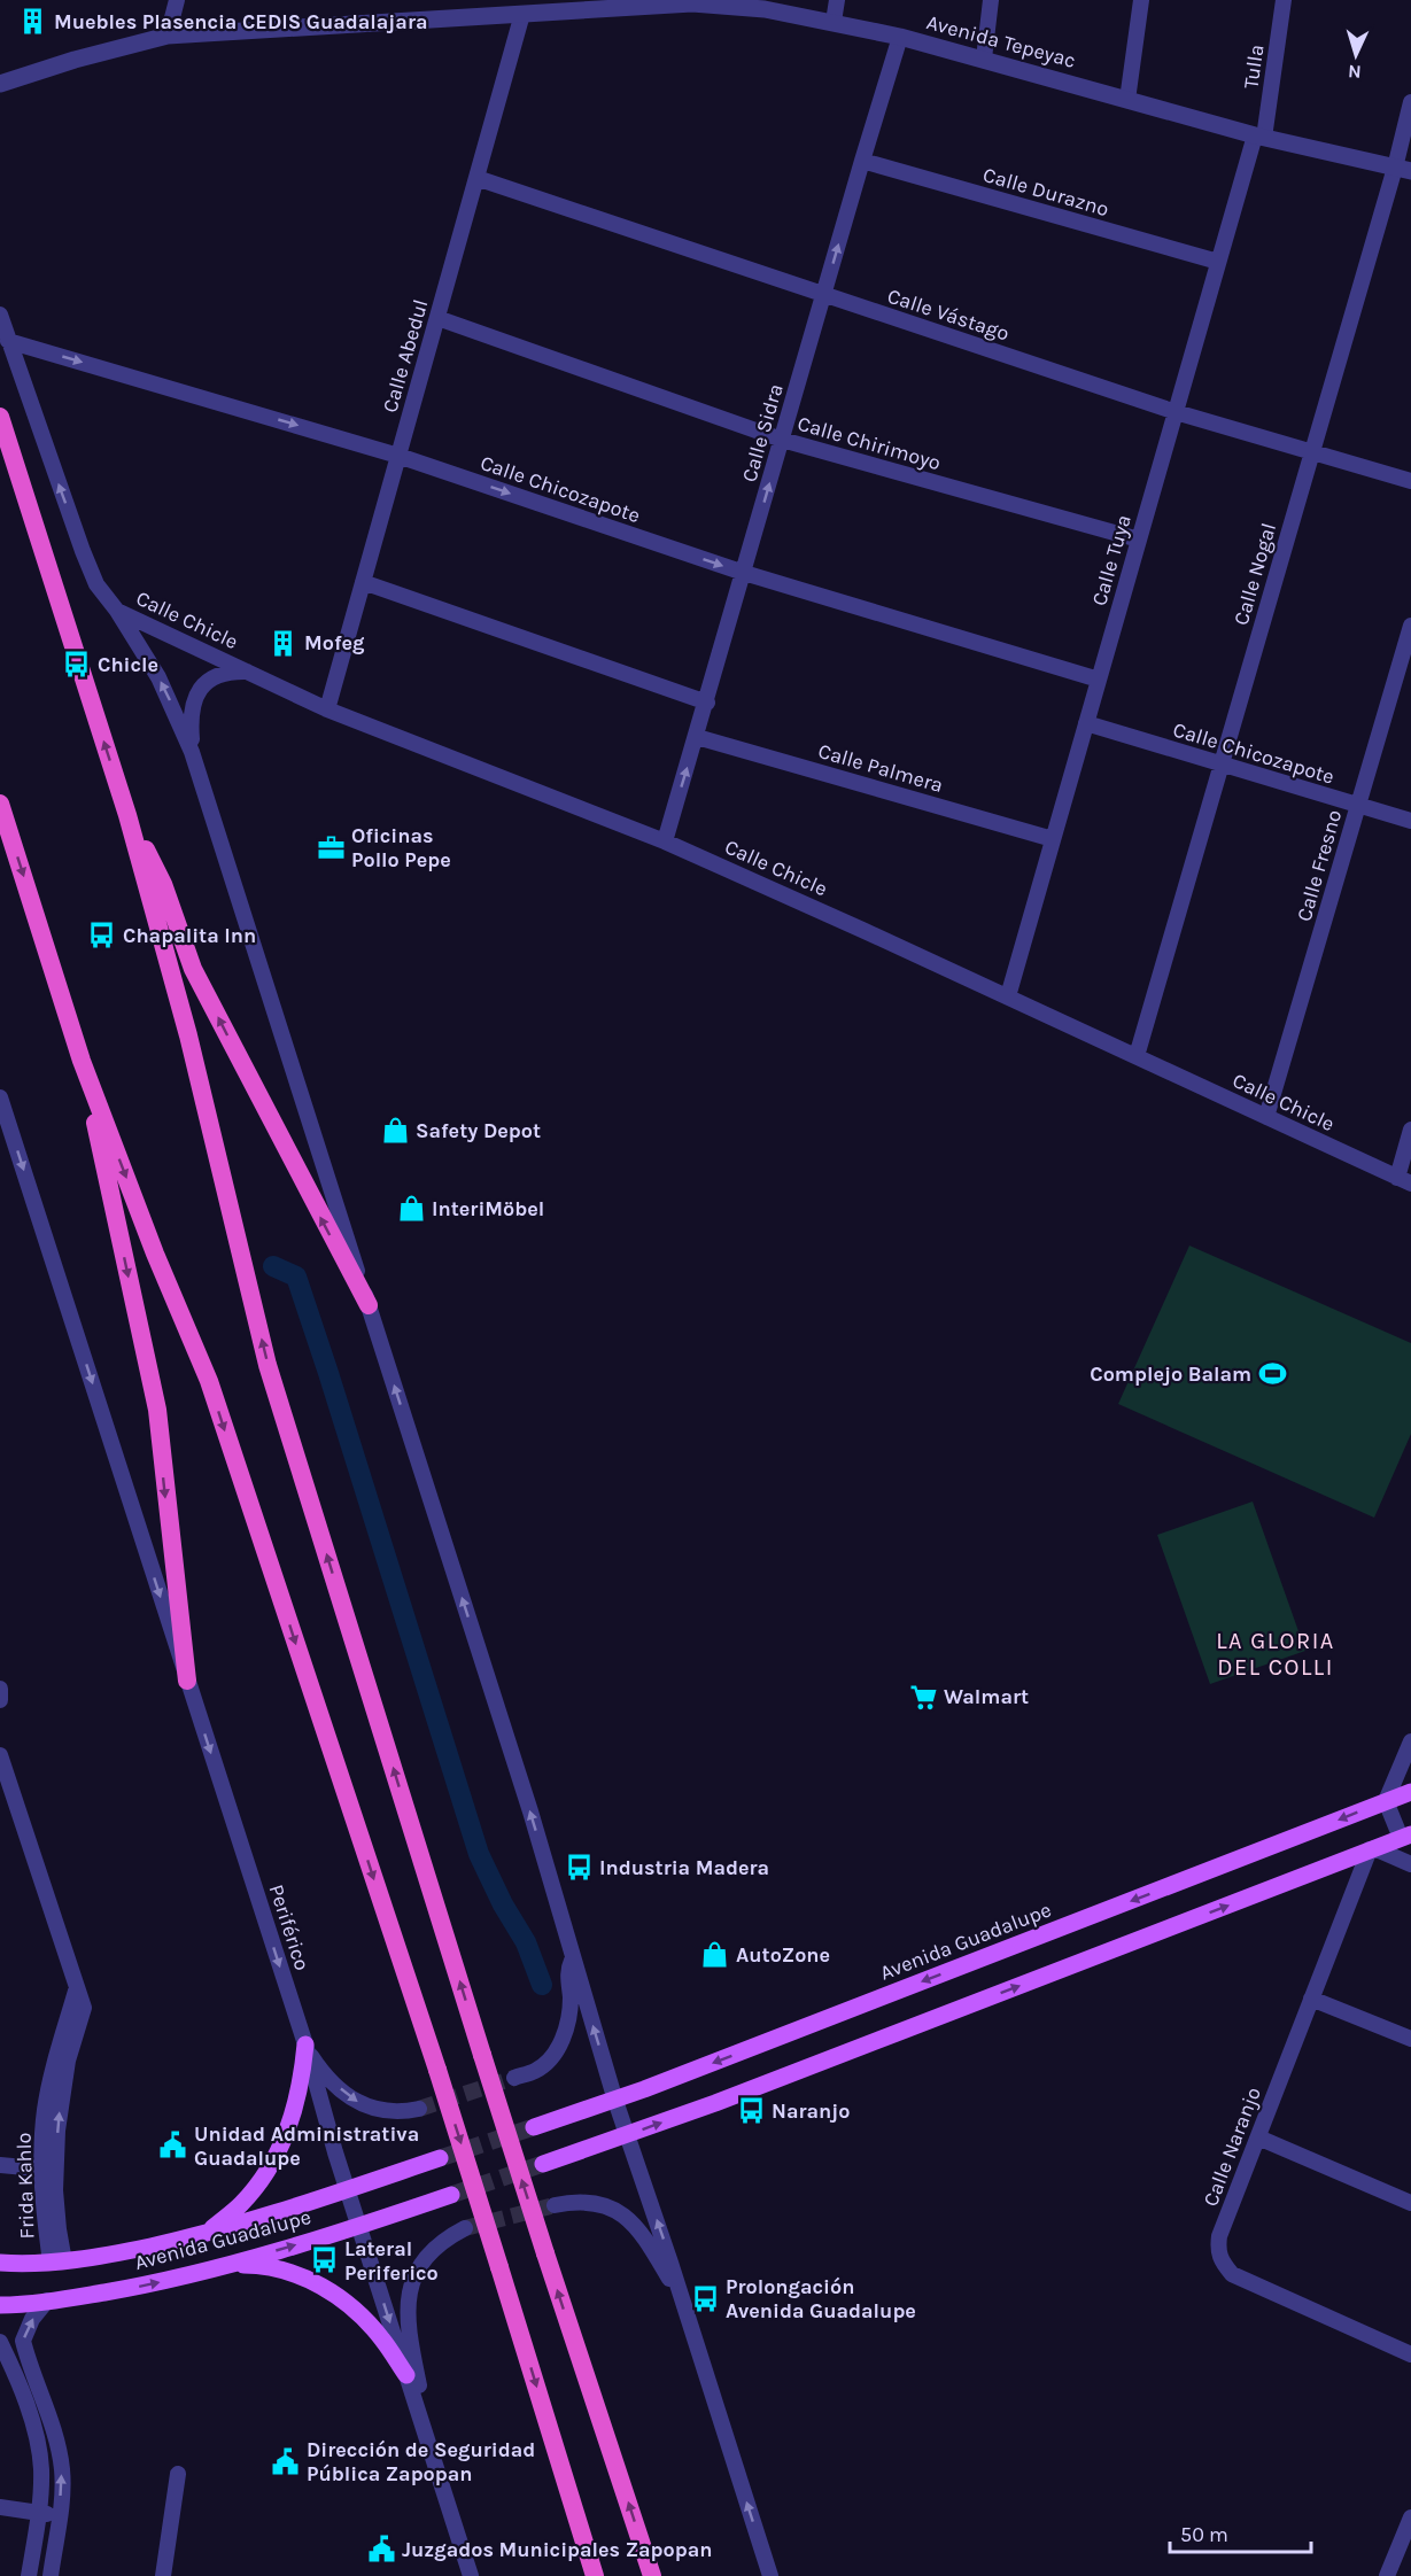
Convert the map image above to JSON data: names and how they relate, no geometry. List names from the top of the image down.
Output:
{
  "streets": {
    "main road": ["Avenida Guadalupe"],
    "street": [
      "Avenida Tepeyac",
      "Tulla",
      "Calle Durazno",
      "Calle Vástago",
      "Calle Abedul",
      "Calle Sidra",
      "Calle Chirimoyo",
      "Calle Chicozapote",
      "Calle Tuya",
      "Calle Nogal",
      "Calle Chicle",
      "Calle Palmera",
      "Calle Fresno",
      "Periférico",
      "Calle Naranjo",
      "Frida Kahlo"
    ]
  },
  "crossings": [
    ["Avenida Tepeyac", "Tulla"],
    ["Avenida Tepeyac", "Calle Abedul"],
    ["Avenida Tepeyac", "Calle Sidra"],
    ["Avenida Tepeyac", "Calle Tuya"],
    ["Avenida Tepeyac", "Calle Nogal"],
    ["Tulla", "Calle Tuya"],
    ["Calle Durazno", "Calle Sidra"],
    ["Calle Durazno", "Calle Tuya"],
    ["Calle Vástago", "Calle Abedul"],
    ["Calle Vástago", "Calle Sidra"],
    ["Calle Vástago", "Calle Tuya"],
    ["Calle Vástago", "Calle Nogal"],
    ["Calle Abedul", "Calle Chirimoyo"],
    ["Calle Abedul", "Calle Chicozapote"],
    ["Calle Abedul", "Calle Chicle"],
    ["Calle Sidra", "Calle Chirimoyo"],
    ["Calle Sidra", "Calle Chicozapote"],
    ["Calle Sidra", "Calle Chicle"],
    ["Calle Sidra", "Calle Palmera"],
    ["Calle Chirimoyo", "Calle Tuya"],
    ["Calle Chicozapote", "Calle Tuya"],
    ["Calle Chicozapote", "Calle Nogal"],
    ["Calle Chicozapote", "Calle Fresno"],
    ["Calle Tuya", "Calle Chicle"],
    ["Calle Tuya", "Calle Palmera"],
    ["Calle Nogal", "Calle Chicle"],
    ["Calle Chicle", "Calle Fresno"],
    ["Periférico", "Avenida Guadalupe"],
    ["Avenida Guadalupe", "Frida Kahlo"]
  ],
  "one_way": ["Calle Sidra", "Periférico"],
  "districts": ["LA GLORIA DEL COLLI"],
  "places": {
    "building": ["Muebles Plasencia CEDIS Guadalajara", "Mofeg"],
    "bus stop": [
      "Chicle",
      "Chapalita Inn",
      "Industria Madera",
      "Naranjo",
      "Lateral Periferico",
      "Prolongación Avenida Guadalupe"
    ],
    "office": ["Oficinas Pollo Pepe"],
    "shop": ["Safety Depot", "InteriMöbel", "AutoZone"],
    "sports": ["Complejo Balam"],
    "supermarket": ["Walmart"],
    "public building": ["Unidad Administrativa Guadalupe", "Dirección de Seguridad Pública Zapopan", "Juzgados Municipales Zapopan"]
  },
  "scale_bar": "50 m",
  "north": "bottom"
}
